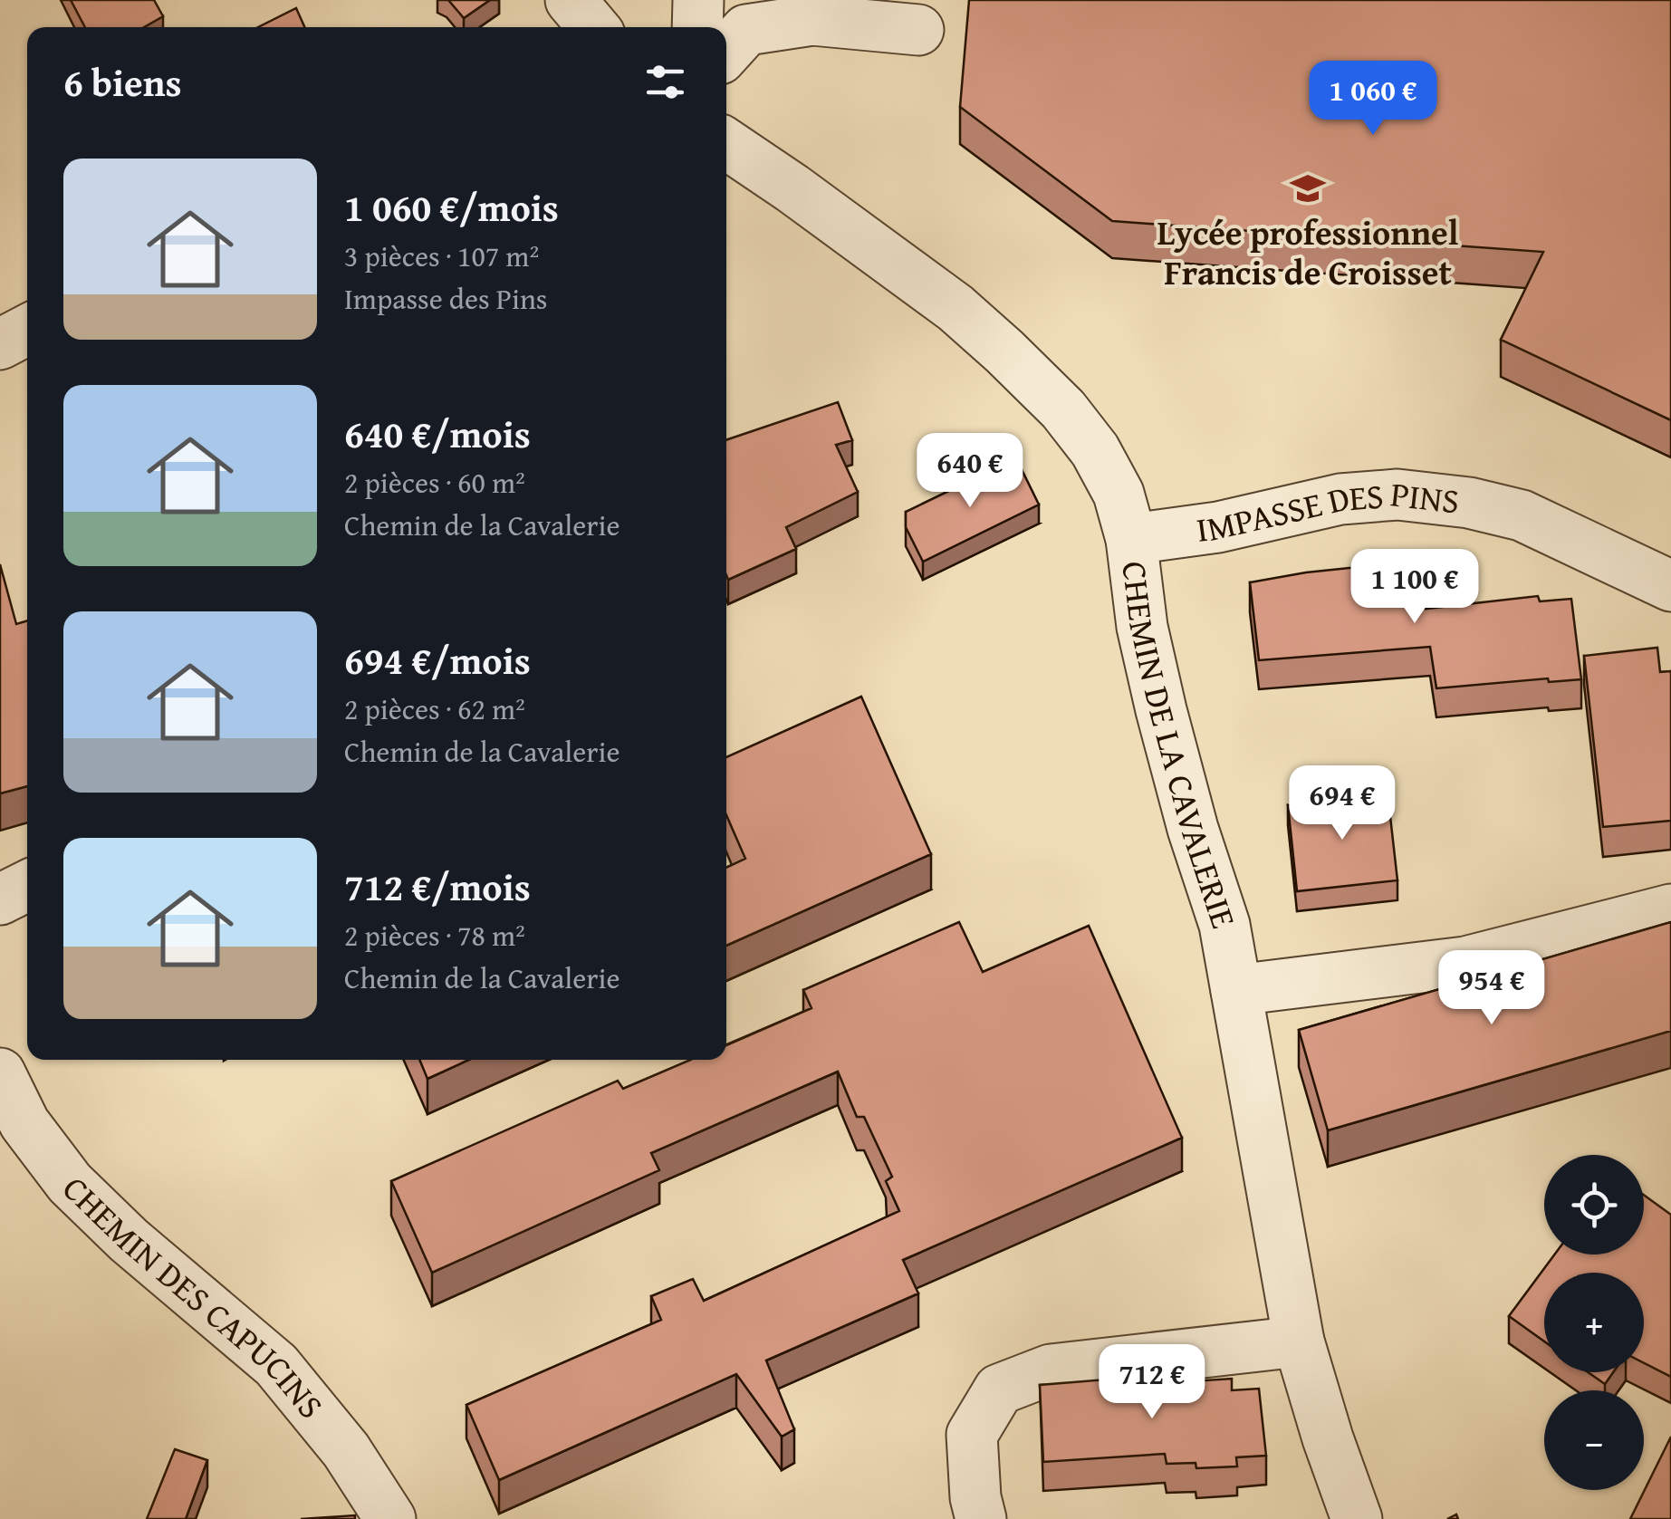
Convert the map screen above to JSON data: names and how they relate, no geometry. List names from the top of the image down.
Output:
{
  "streets": {
    "street": ["IMPASSE DES PINS", "CHEMIN DE LA CAVALERIE", "CHEMIN DES CAPUCINS"]
  },
  "crossings": [
    ["IMPASSE DES PINS", "CHEMIN DE LA CAVALERIE"]
  ],
  "places": {
    "school or university": ["Lycée professionnel Francis de Croisset"]
  },
  "page": {
    "heading": "6 biens",
    "price": [
      "1 060 €",
      "640 €",
      "1 100 €",
      "694 €",
      "954 €",
      "712 €"
    ],
    "list": [
      {
        "name": "1 060 €/mois",
        "note": "3 pièces · 107 m² · Impasse des Pins"
      },
      {
        "name": "640 €/mois",
        "note": "2 pièces · 60 m² · Chemin de la Cavalerie"
      },
      {
        "name": "694 €/mois",
        "note": "2 pièces · 62 m² · Chemin de la Cavalerie"
      },
      {
        "name": "712 €/mois",
        "note": "2 pièces · 78 m² · Chemin de la Cavalerie"
      }
    ],
    "map_buttons": ["+", "−"]
  }
}
